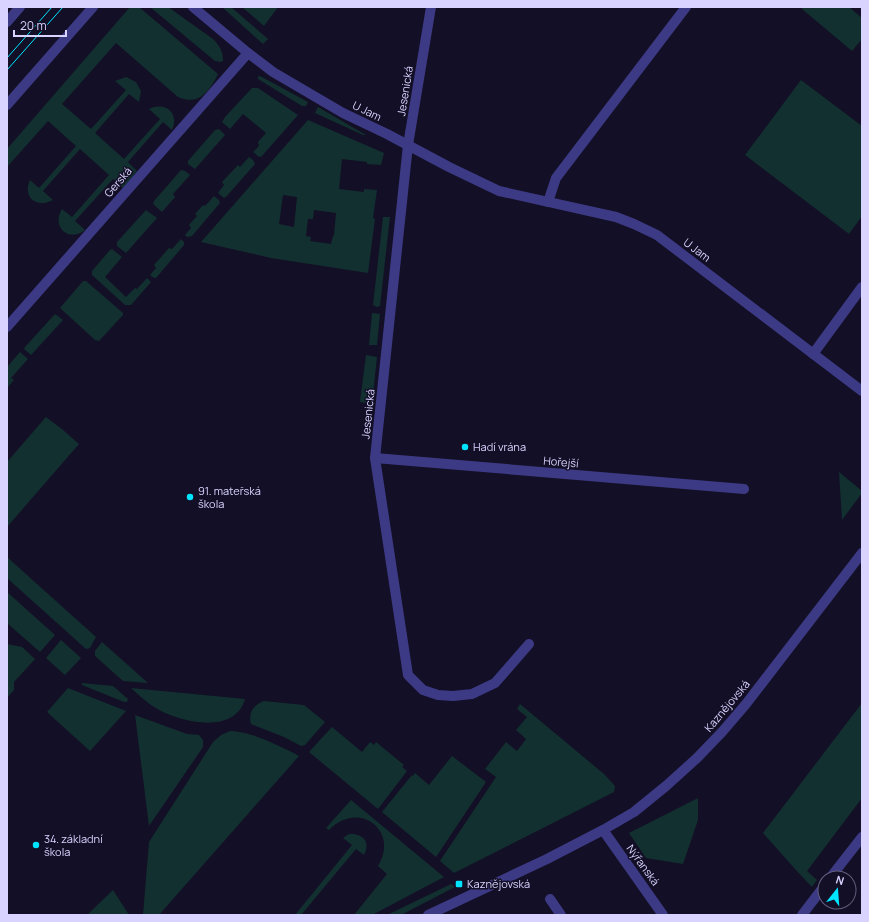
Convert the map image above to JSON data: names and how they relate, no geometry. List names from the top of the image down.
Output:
{
  "streets": {
    "street": [
      "Jesenická",
      "U Jam",
      "Gerská",
      "Hořejší",
      "Kaznějovská",
      "Nýřanská"
    ]
  },
  "crossings": [
    ["Jesenická", "U Jam"],
    ["Jesenická", "Hořejší"],
    ["U Jam", "Gerská"],
    ["Kaznějovská", "Nýřanská"]
  ],
  "places": {
    "other": ["Hadí vrána", "91. mateřská škola", "34. základní škola"],
    "transit": ["Kaznějovská"]
  },
  "scale_bar": "20 m",
  "north": "top"
}
